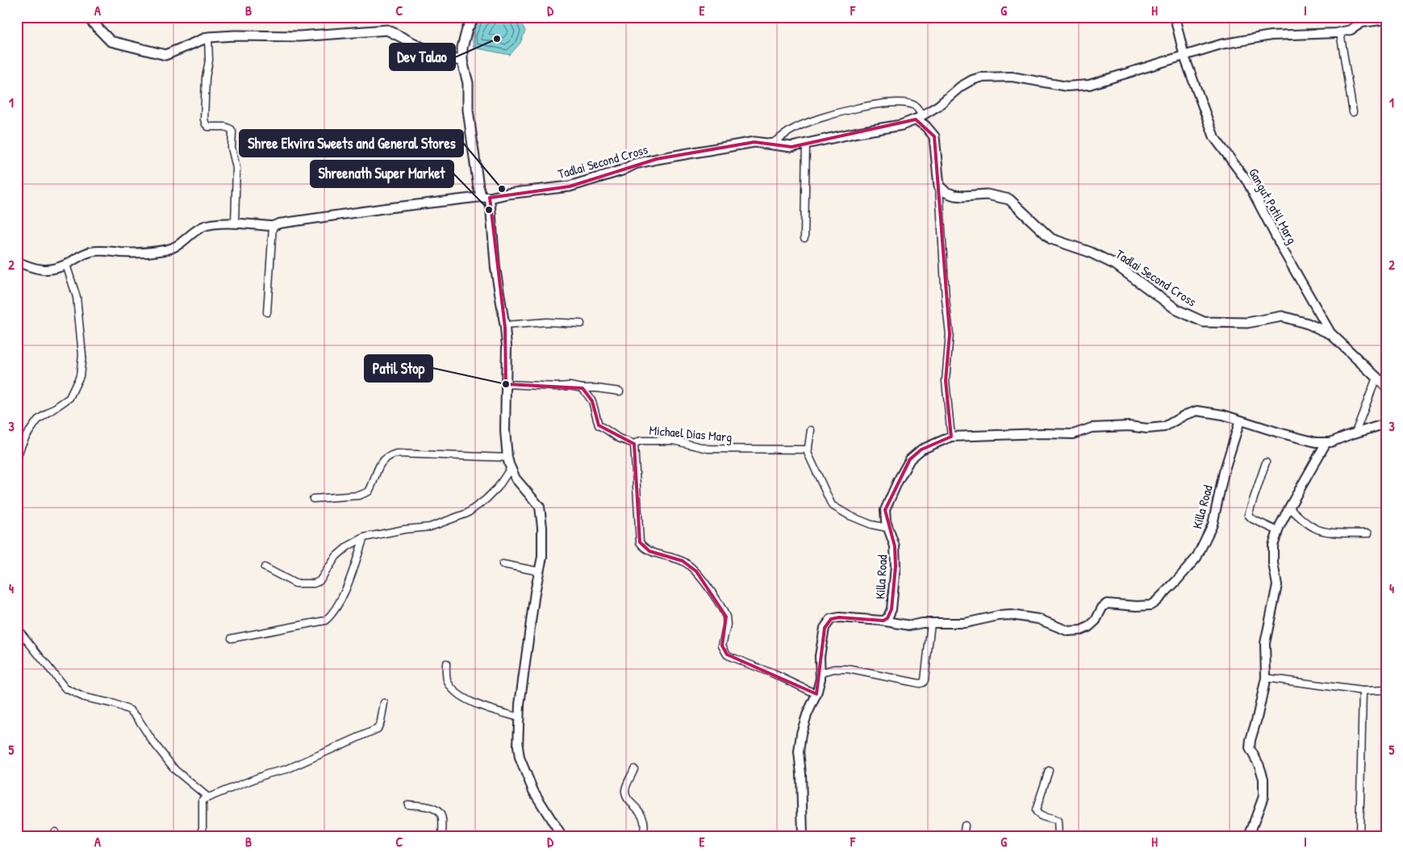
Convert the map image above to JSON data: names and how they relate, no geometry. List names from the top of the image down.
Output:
{
  "streets": {
    "main road": ["Tadlai Second Cross", "Gangut Patil Marg"],
    "street": ["Michael Dias Marg", "Killa Road"]
  },
  "crossings": [
    ["Tadlai Second Cross", "Gangut Patil Marg"]
  ],
  "places": [
    "Dev Talao",
    "Shree Ekvira Sweets and General Stores",
    "Shreenath Super Market",
    "Patil Stop"
  ],
  "grid": {
    "columns": [
      "A",
      "B",
      "C",
      "D",
      "E",
      "F",
      "G",
      "H",
      "I"
    ],
    "rows": [
      "1",
      "2",
      "3",
      "4",
      "5"
    ]
  }
}
